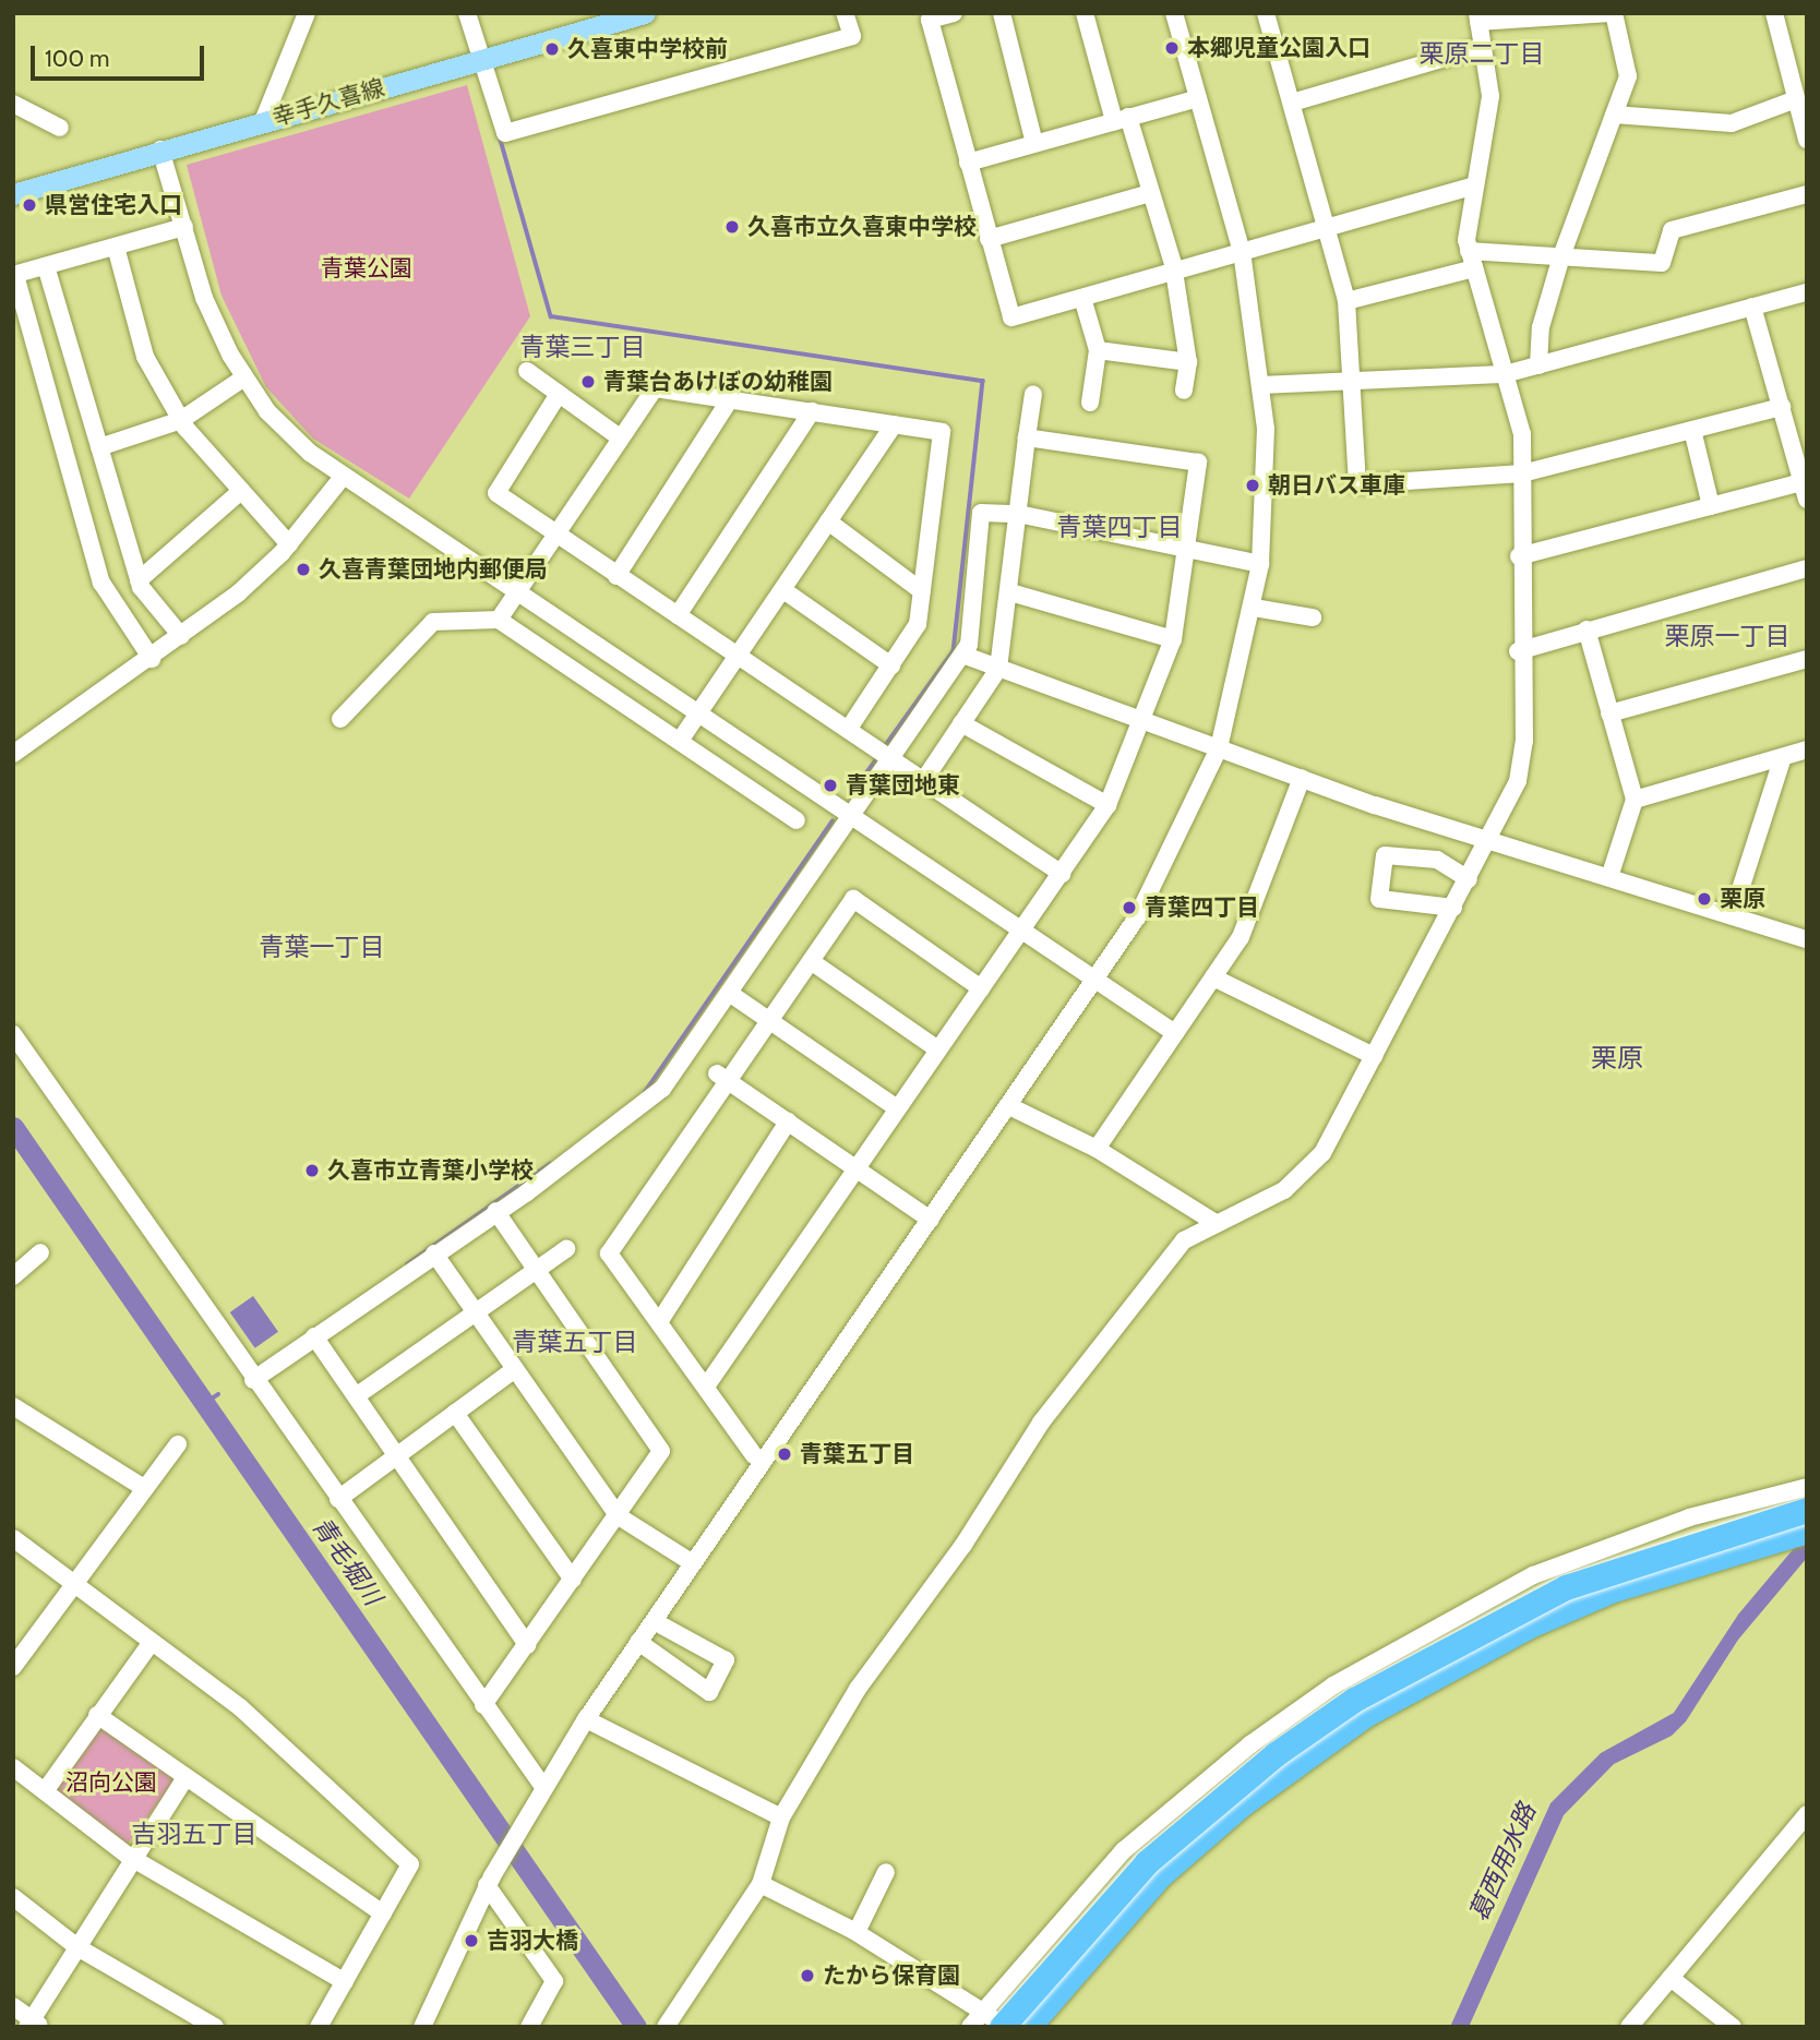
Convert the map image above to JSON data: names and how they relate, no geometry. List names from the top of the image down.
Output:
{
  "streets": {
    "main road": ["幸手久喜線"]
  },
  "districts": [
    "栗原二丁目",
    "青葉三丁目",
    "青葉四丁目",
    "栗原一丁目",
    "青葉一丁目",
    "栗原",
    "青葉五丁目",
    "吉羽五丁目"
  ],
  "water": ["青毛堀川", "葛西用水路"],
  "parks": ["青葉公園", "沼向公園"],
  "places": [
    "本郷児童公園入口",
    "久喜東中学校前",
    "県営住宅入口",
    "久喜市立久喜東中学校",
    "青葉台あけぼの幼稚園",
    "朝日バス車庫",
    "久喜青葉団地内郵便局",
    "青葉団地東",
    "栗原",
    "青葉四丁目",
    "久喜市立青葉小学校",
    "青葉五丁目",
    "吉羽大橋",
    "たから保育園"
  ],
  "scale_bar": "100 m"
}
